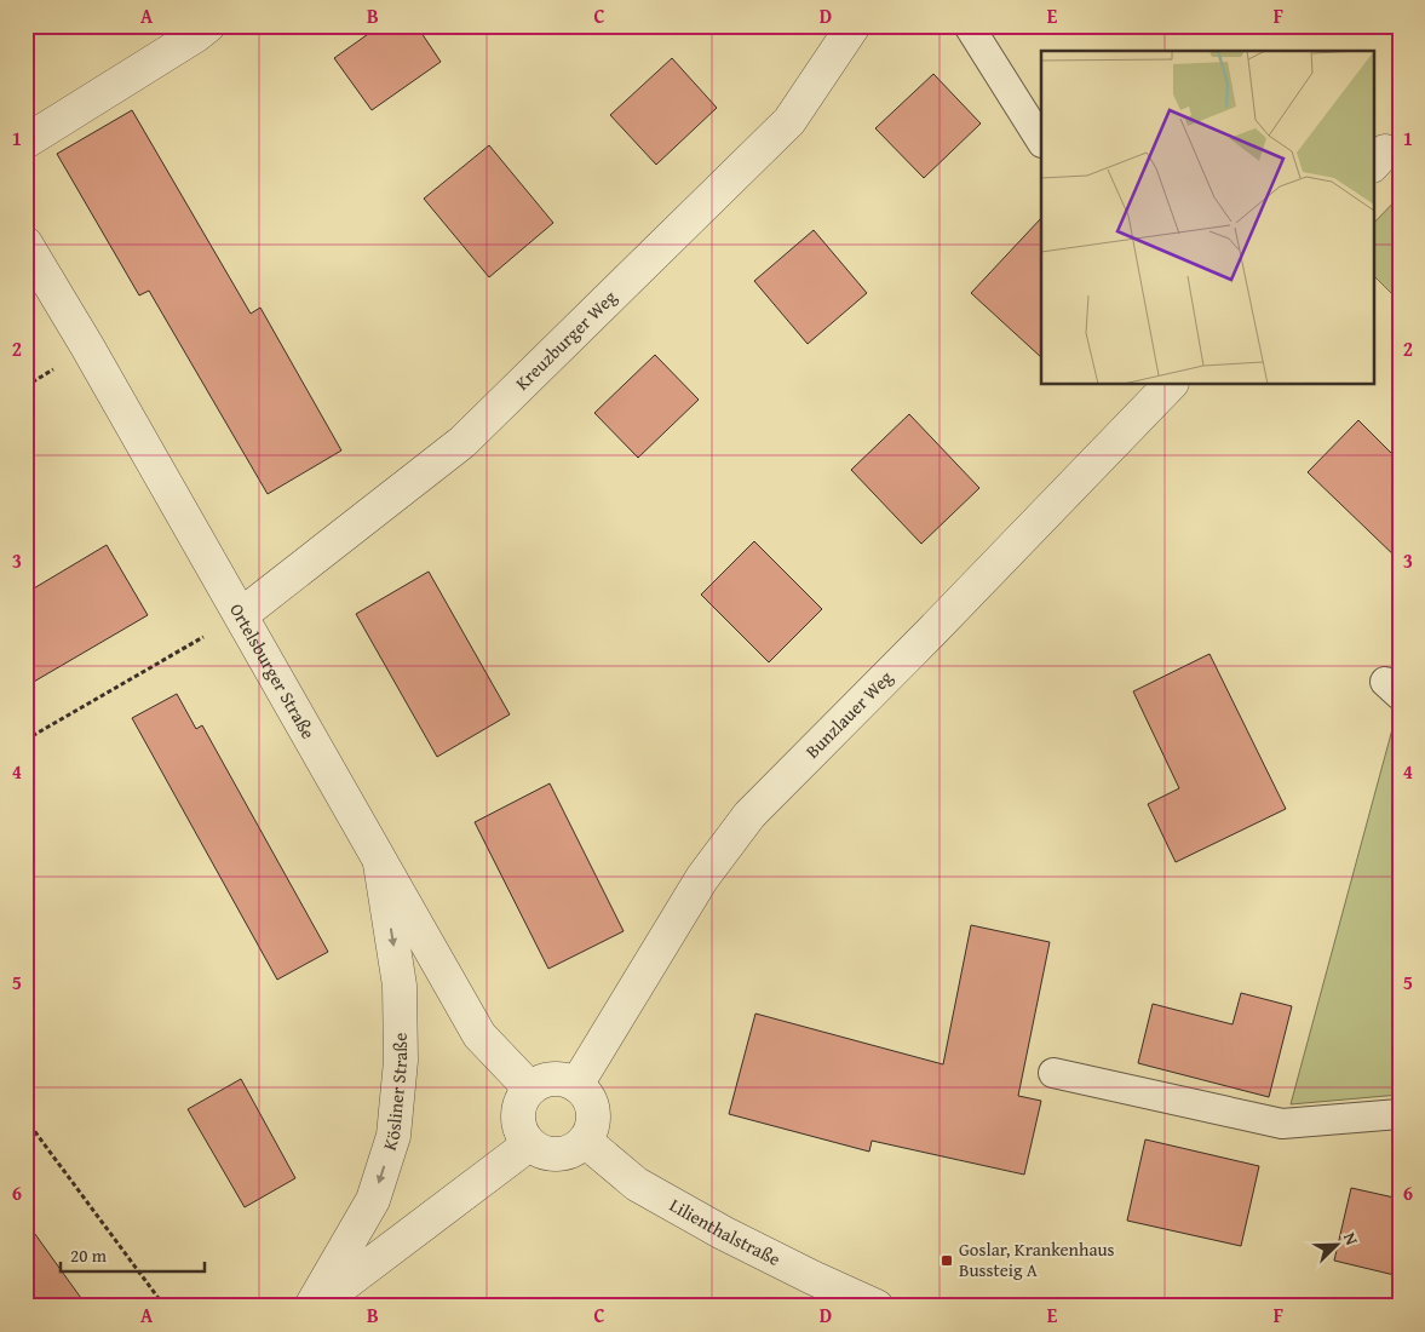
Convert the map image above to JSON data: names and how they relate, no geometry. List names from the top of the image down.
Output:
{
  "streets": {
    "street": [
      "Kreuzburger Weg",
      "Ortelsburger Straße",
      "Bunzlauer Weg",
      "Kösliner Straße",
      "Lilienthalstraße"
    ]
  },
  "crossings": [
    ["Kreuzburger Weg", "Ortelsburger Straße"],
    ["Ortelsburger Straße", "Bunzlauer Weg"],
    ["Ortelsburger Straße", "Kösliner Straße"],
    ["Ortelsburger Straße", "Lilienthalstraße"],
    ["Bunzlauer Weg", "Kösliner Straße"],
    ["Bunzlauer Weg", "Lilienthalstraße"],
    ["Kösliner Straße", "Lilienthalstraße"]
  ],
  "one_way": ["Kösliner Straße"],
  "places": {
    "transit": ["Goslar, Krankenhaus Bussteig A"]
  },
  "scale_bar": "20 m",
  "north": "top right",
  "grid": {
    "columns": [
      "A",
      "B",
      "C",
      "D",
      "E",
      "F"
    ],
    "rows": [
      "1",
      "2",
      "3",
      "4",
      "5",
      "6"
    ]
  }
}
